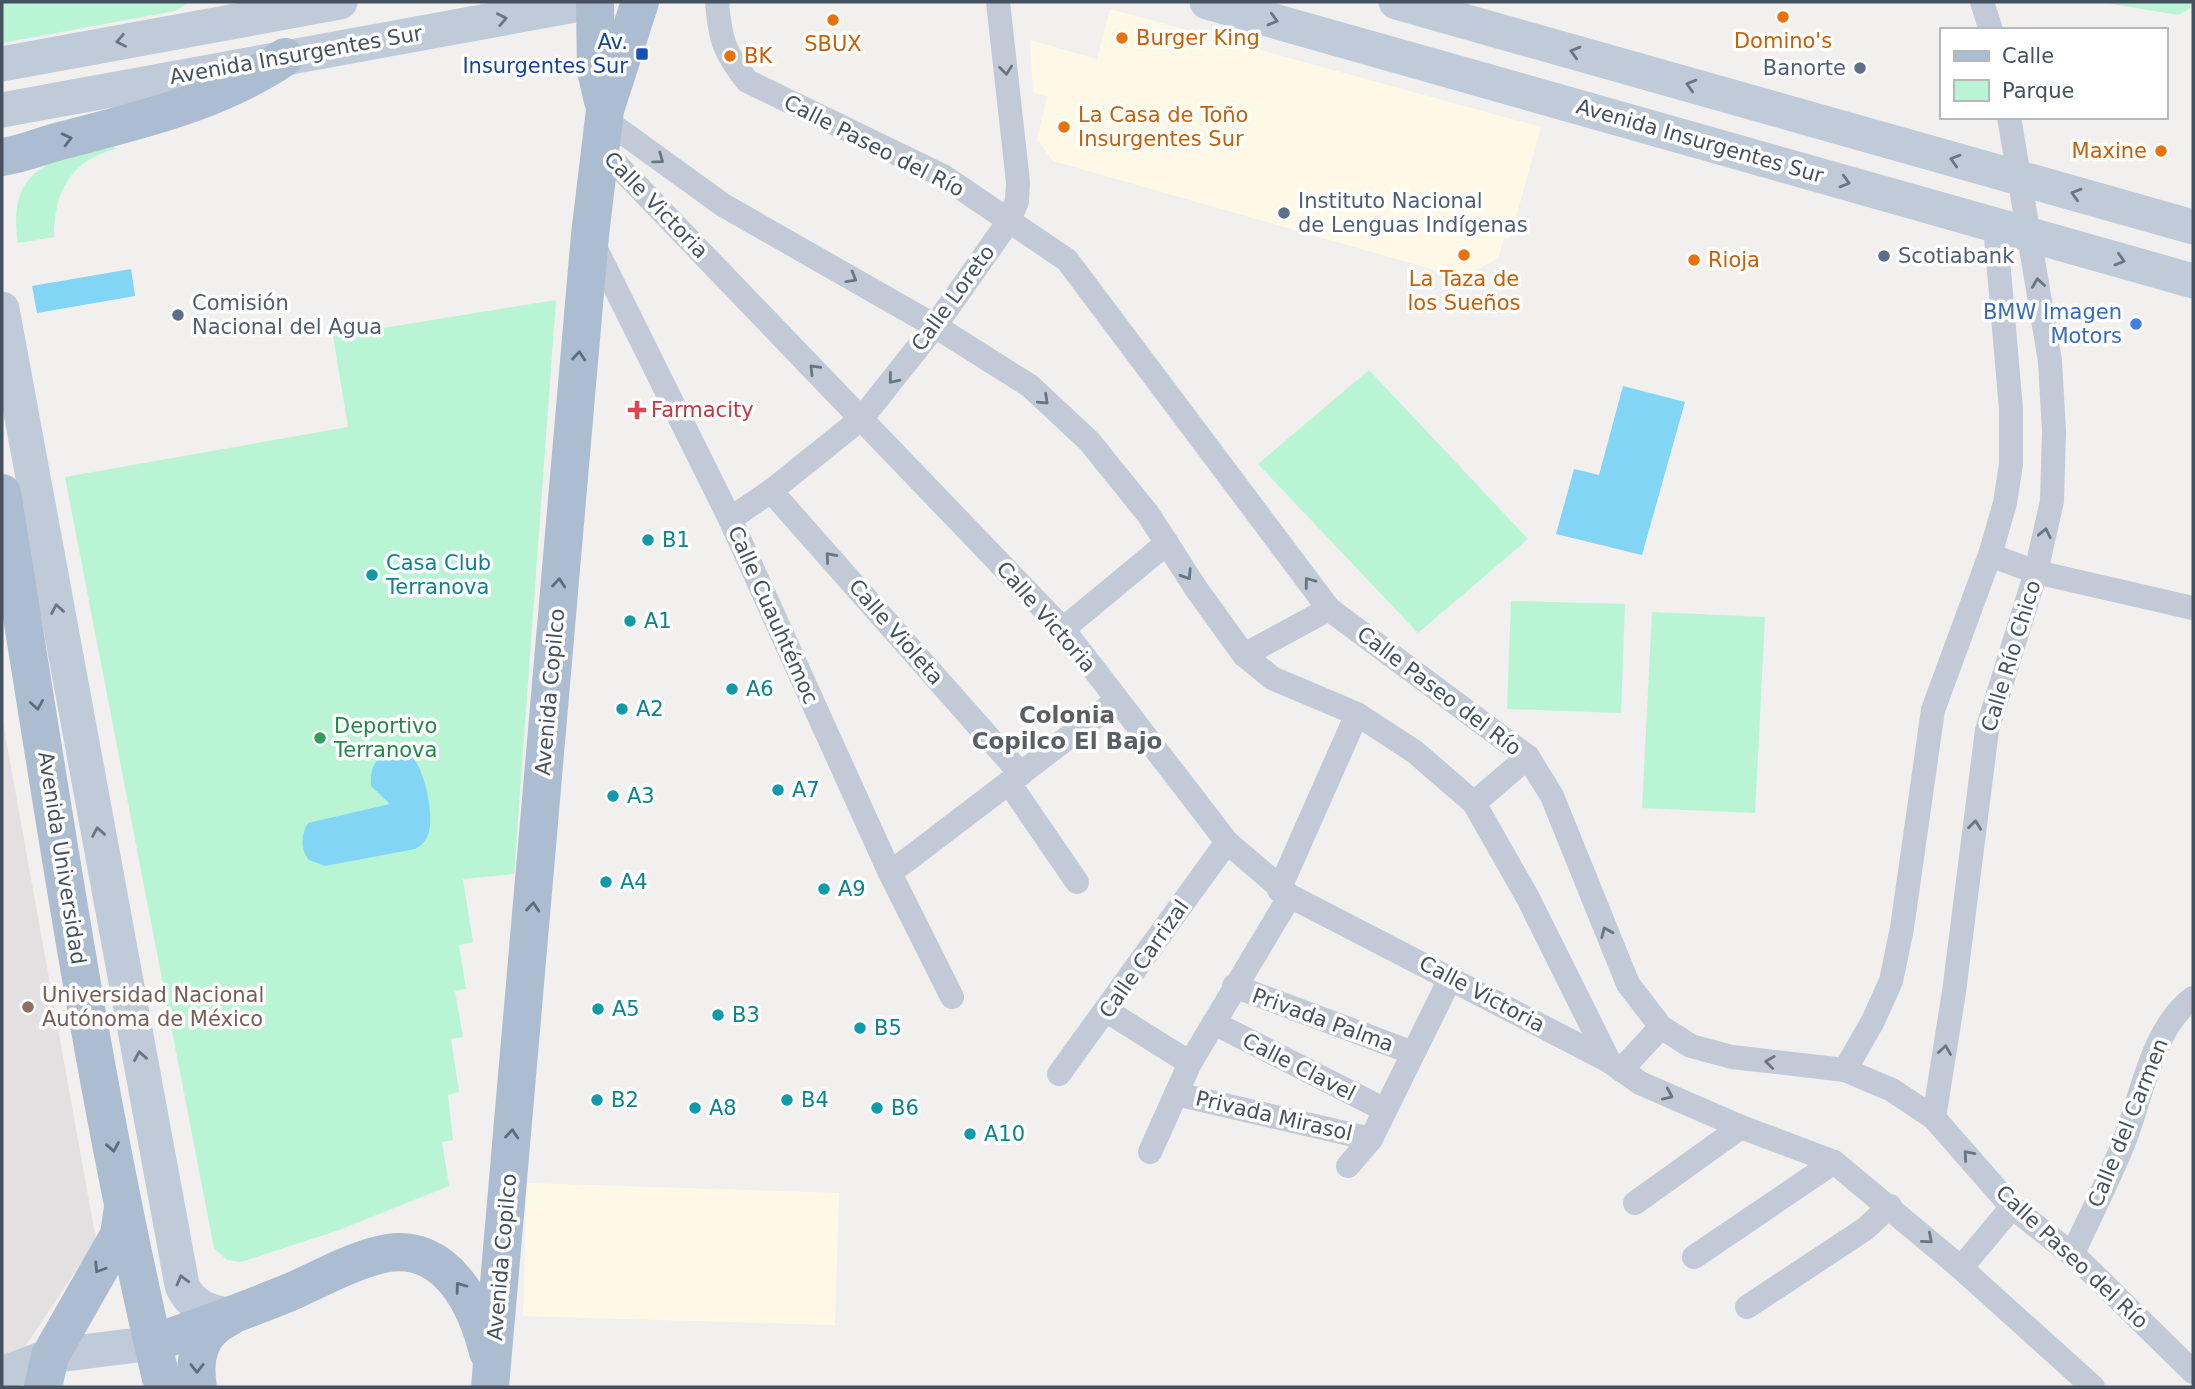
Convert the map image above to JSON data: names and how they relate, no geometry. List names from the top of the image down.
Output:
{
  "streets": {
    "main road": ["Avenida Insurgentes Sur", "Avenida Copilco", "Avenida Universidad"],
    "street": [
      "Calle Paseo del Río",
      "Calle Victoria",
      "Calle Loreto",
      "Calle Cuauhtémoc",
      "Calle Violeta",
      "Calle Río Chico",
      "Calle Carrizal",
      "Privada Palma",
      "Calle Clavel",
      "Privada Mirasol",
      "Calle del Carmen"
    ]
  },
  "crossings": [
    ["Avenida Insurgentes Sur", "Calle Río Chico"],
    ["Calle Paseo del Río", "Calle Loreto"],
    ["Calle Paseo del Río", "Calle Río Chico"],
    ["Calle Paseo del Río", "Calle del Carmen"],
    ["Calle Victoria", "Calle Loreto"],
    ["Calle Victoria", "Avenida Copilco"],
    ["Calle Victoria", "Calle Carrizal"],
    ["Calle Loreto", "Calle Cuauhtémoc"],
    ["Calle Loreto", "Calle Violeta"],
    ["Calle Cuauhtémoc", "Avenida Copilco"]
  ],
  "one_way": ["Calle Loreto", "Calle Violeta", "Avenida Copilco"],
  "districts": ["Colonia Copilco El Bajo"],
  "places": {
    "other": [
      "Domino's",
      "SBUX",
      "Burger King",
      "BK",
      "Banorte",
      "La Casa de Toño Insurgentes Sur",
      "Maxine",
      "Instituto Nacional de Lenguas Indígenas",
      "La Taza de los Sueños",
      "Scotiabank",
      "Rioja",
      "Comisión Nacional del Agua",
      "BMW Imagen Motors",
      "B1",
      "Casa Club Terranova",
      "A1",
      "A6",
      "A2",
      "Deportivo Terranova",
      "A7",
      "A3",
      "A4",
      "A9",
      "Universidad Nacional Autónoma de México",
      "A5",
      "B3",
      "B5",
      "B2",
      "B4",
      "A8",
      "B6",
      "A10"
    ],
    "transit": ["Av. Insurgentes Sur"],
    "health": ["Farmacity"]
  },
  "legend": ["Calle", "Parque"]
}
